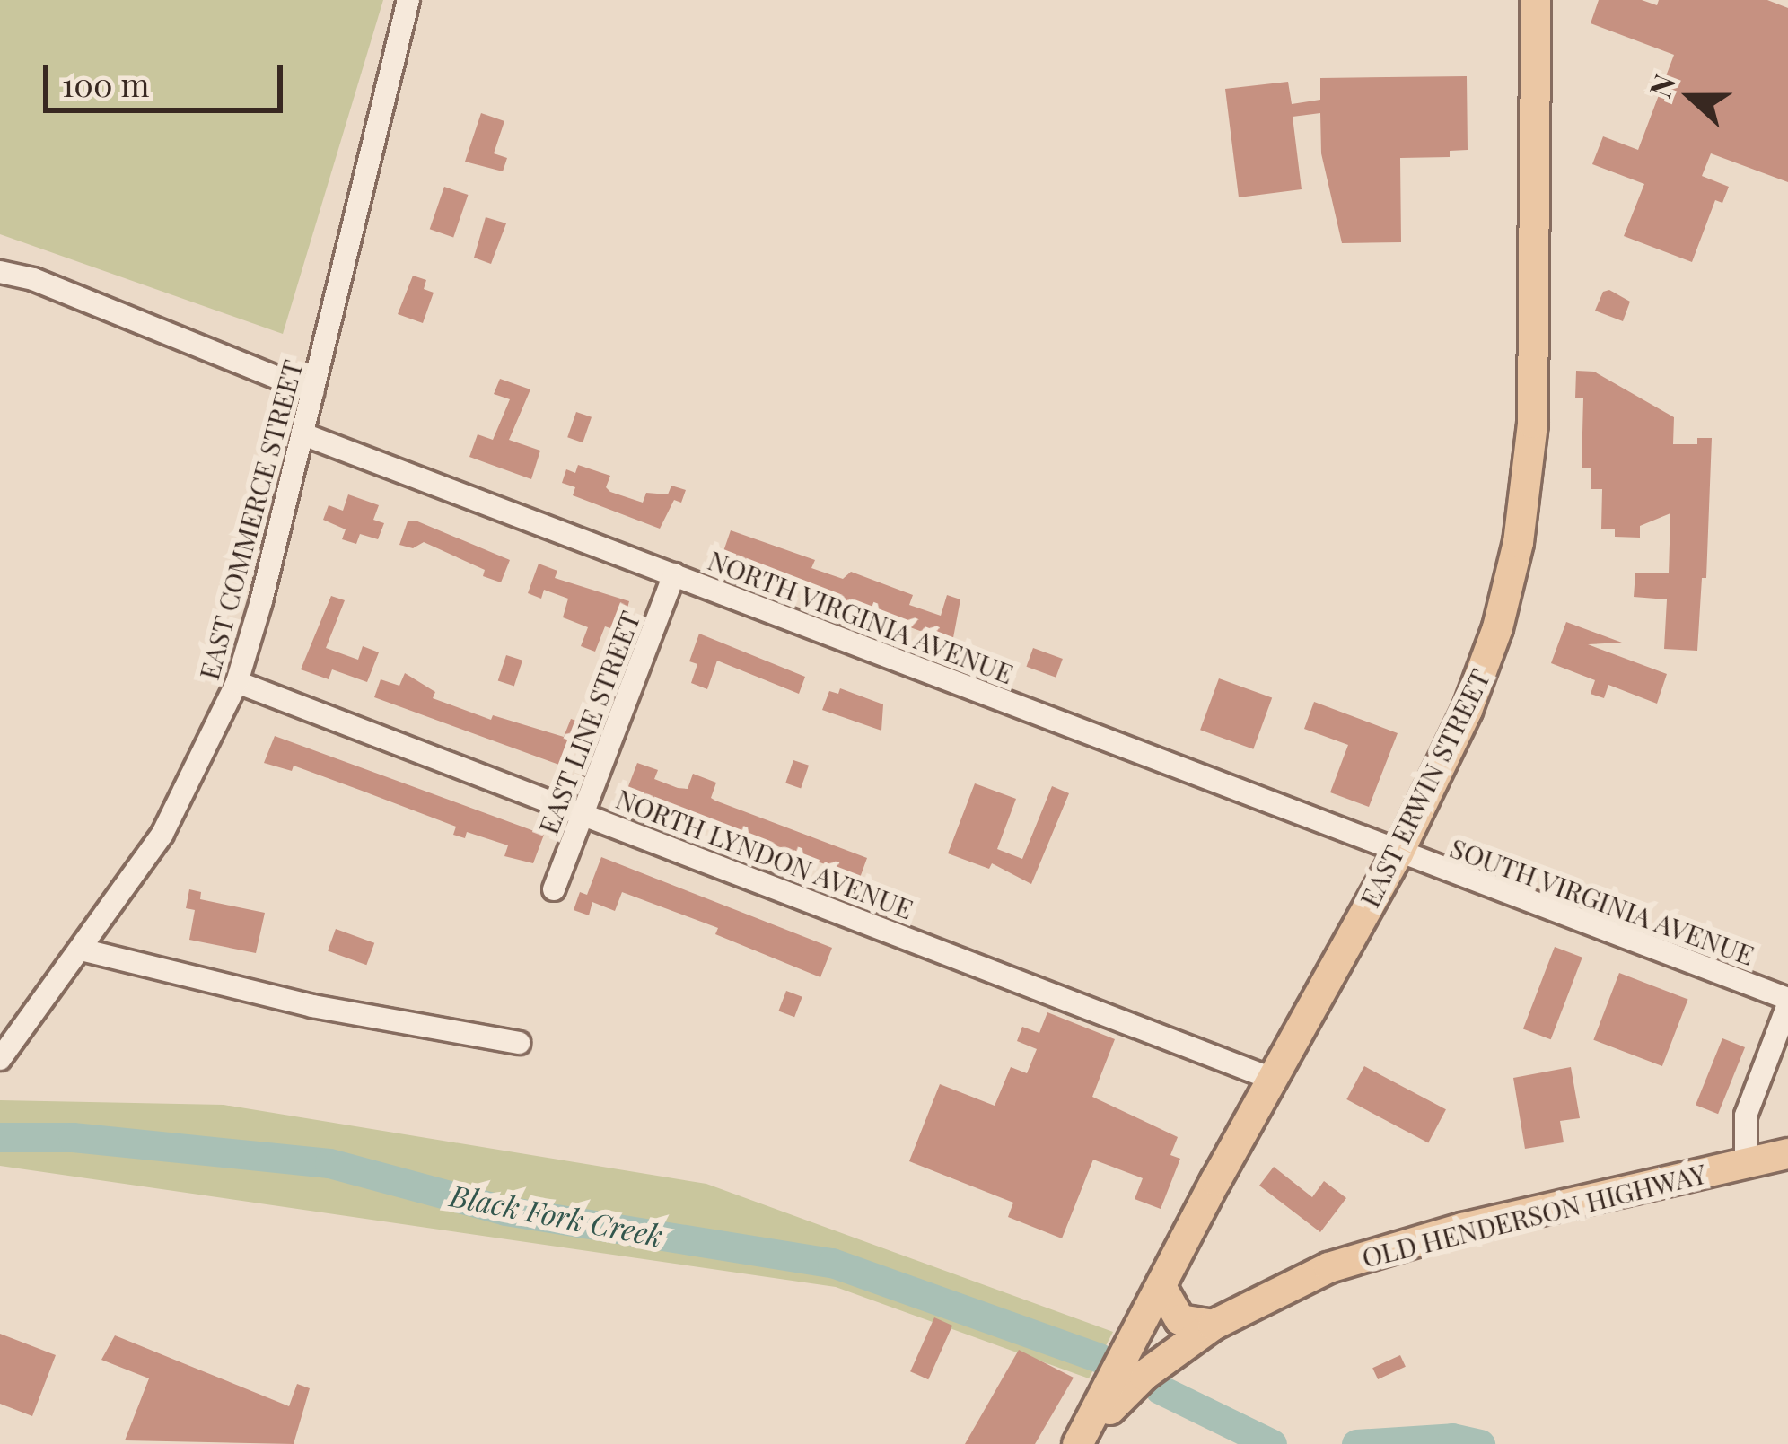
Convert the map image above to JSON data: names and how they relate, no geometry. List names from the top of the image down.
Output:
{
  "streets": {
    "main road": ["EAST ERWIN STREET", "OLD HENDERSON HIGHWAY"],
    "street": [
      "EAST COMMERCE STREET",
      "NORTH VIRGINIA AVENUE",
      "EAST LINE STREET",
      "NORTH LYNDON AVENUE",
      "SOUTH VIRGINIA AVENUE"
    ]
  },
  "crossings": [
    ["EAST COMMERCE STREET", "NORTH VIRGINIA AVENUE"],
    ["EAST COMMERCE STREET", "NORTH LYNDON AVENUE"],
    ["NORTH VIRGINIA AVENUE", "EAST LINE STREET"],
    ["NORTH VIRGINIA AVENUE", "EAST ERWIN STREET"],
    ["NORTH VIRGINIA AVENUE", "SOUTH VIRGINIA AVENUE"],
    ["EAST LINE STREET", "NORTH LYNDON AVENUE"],
    ["EAST ERWIN STREET", "NORTH LYNDON AVENUE"],
    ["EAST ERWIN STREET", "SOUTH VIRGINIA AVENUE"],
    ["EAST ERWIN STREET", "OLD HENDERSON HIGHWAY"]
  ],
  "water": ["Black Fork Creek"],
  "scale_bar": "100 m",
  "north": "left"
}
